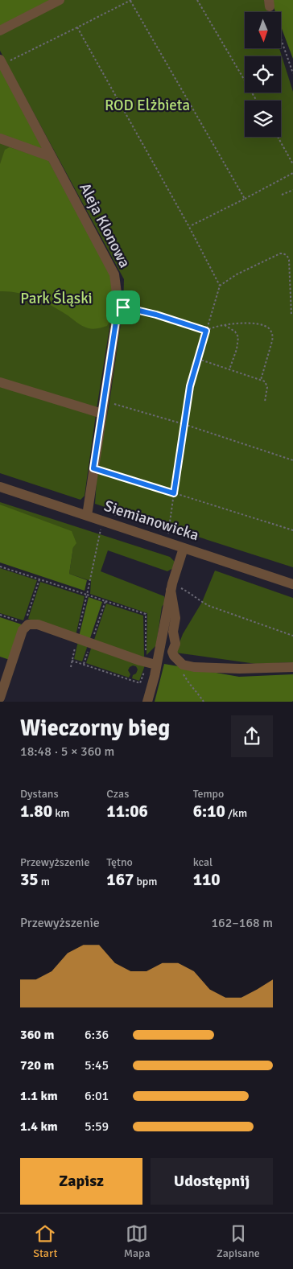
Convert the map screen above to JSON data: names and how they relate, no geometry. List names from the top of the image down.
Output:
{
  "streets": {
    "street": ["Aleja Klonowa", "Siemianowicka"]
  },
  "crossings": [
    ["Aleja Klonowa", "Siemianowicka"]
  ],
  "parks": ["ROD Elżbieta", "Park Śląski"],
  "north": "bottom",
  "page": {
    "heading": ["Wieczorny bieg", "18:48 · 5 × 360 m"],
    "stats": [
      ["Dystans", "1.80 km"],
      ["Czas", "11:06"],
      ["Tempo", "6:10 /km"],
      ["Przewyższenie", "35 m"],
      ["Tętno", "167 bpm"],
      ["kcal", "110"]
    ],
    "chart": ["Przewyższenie", "162–168 m"],
    "list": [
      {
        "name": "360 m",
        "note": "6:36"
      },
      {
        "name": "720 m",
        "note": "5:45"
      },
      {
        "name": "1.1 km",
        "note": "6:01"
      },
      {
        "name": "1.4 km",
        "note": "5:59"
      }
    ],
    "buttons": ["Zapisz", "Udostępnij"],
    "tabs": ["Start", "Mapa", "Zapisane"]
  }
}
